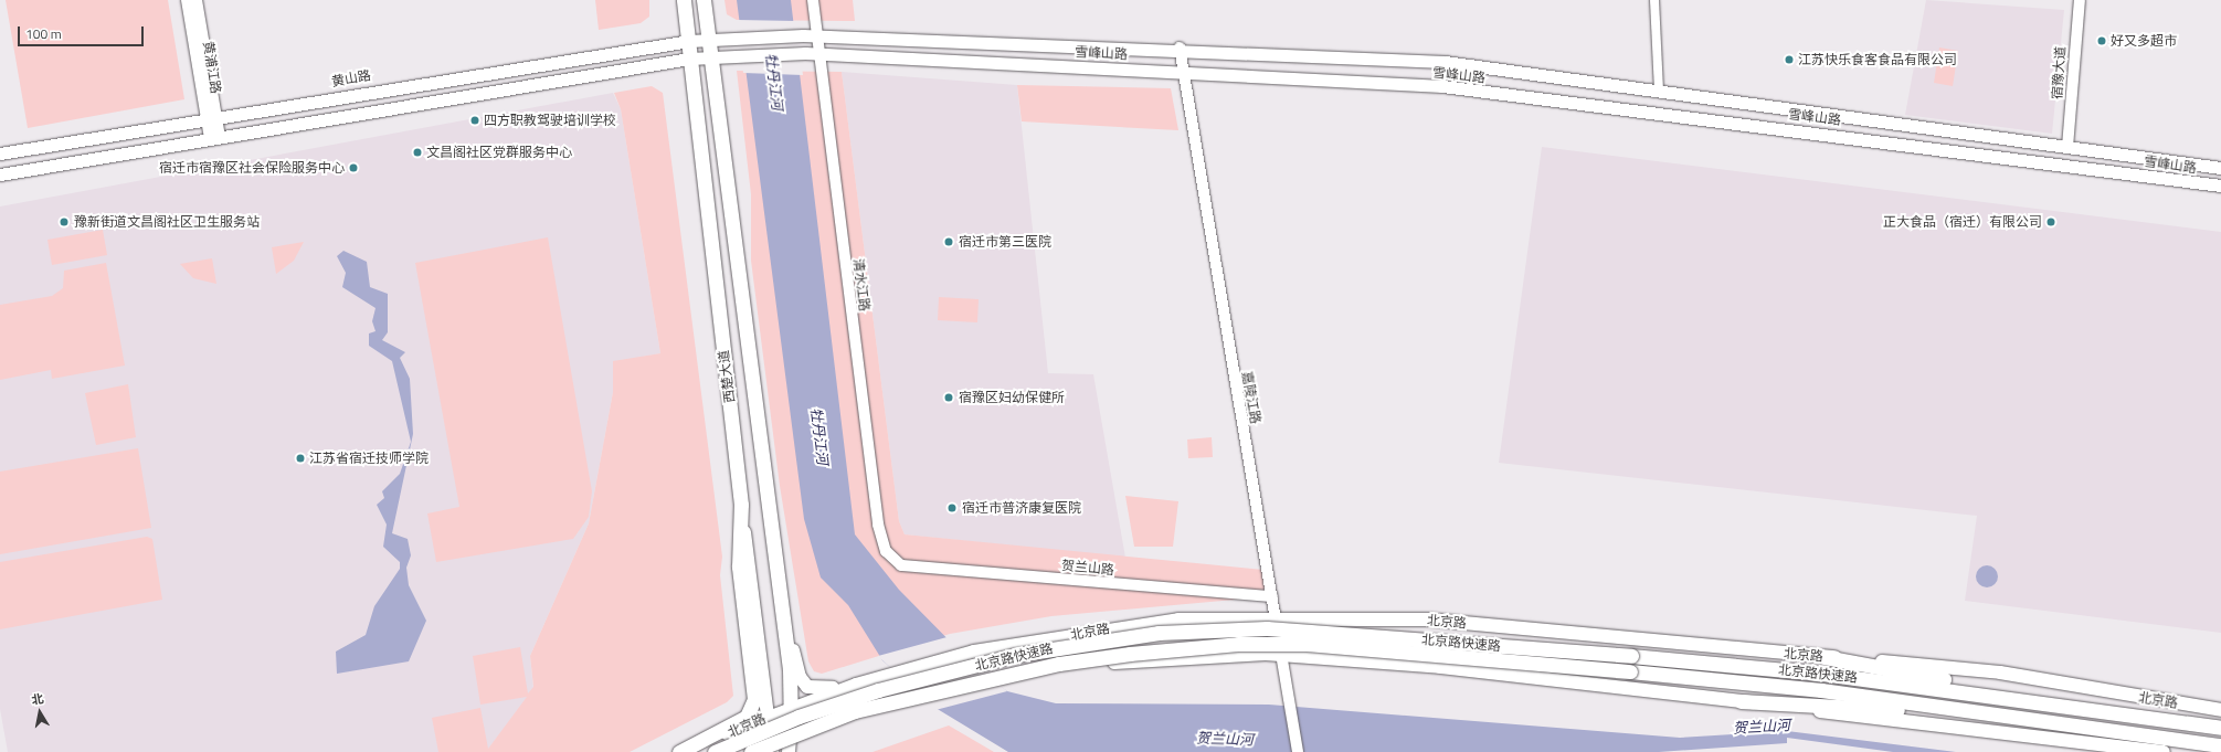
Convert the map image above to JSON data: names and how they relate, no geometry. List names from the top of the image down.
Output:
{
  "streets": {
    "highway": ["西楚大道", "北京路快速路"],
    "main road": ["雪峰山路", "黄山路", "北京路"],
    "street": [
      "黄浦江路",
      "宿豫大道",
      "清水江路",
      "嘉陵江路",
      "贺兰山路"
    ]
  },
  "crossings": [
    ["雪峰山路", "宿豫大道"],
    ["雪峰山路", "黄山路"],
    ["雪峰山路", "清水江路"],
    ["雪峰山路", "西楚大道"],
    ["雪峰山路", "嘉陵江路"],
    ["黄浦江路", "黄山路"],
    ["黄山路", "西楚大道"],
    ["清水江路", "贺兰山路"],
    ["西楚大道", "北京路"],
    ["嘉陵江路", "贺兰山路"],
    ["嘉陵江路", "北京路"]
  ],
  "water": ["牡丹江河", "贺兰山河"],
  "places": [
    "好又多超市",
    "江苏快乐食客食品有限公司",
    "四方职教驾驶培训学校",
    "文昌阁社区党群服务中心",
    "宿迁市宿豫区社会保险服务中心",
    "豫新街道文昌阁社区卫生服务站",
    "正大食品（宿迁）有限公司",
    "宿迁市第三医院",
    "宿豫区妇幼保健所",
    "江苏省宿迁技师学院",
    "宿迁市普济康复医院"
  ],
  "scale_bar": "100 m",
  "north": "top"
}
